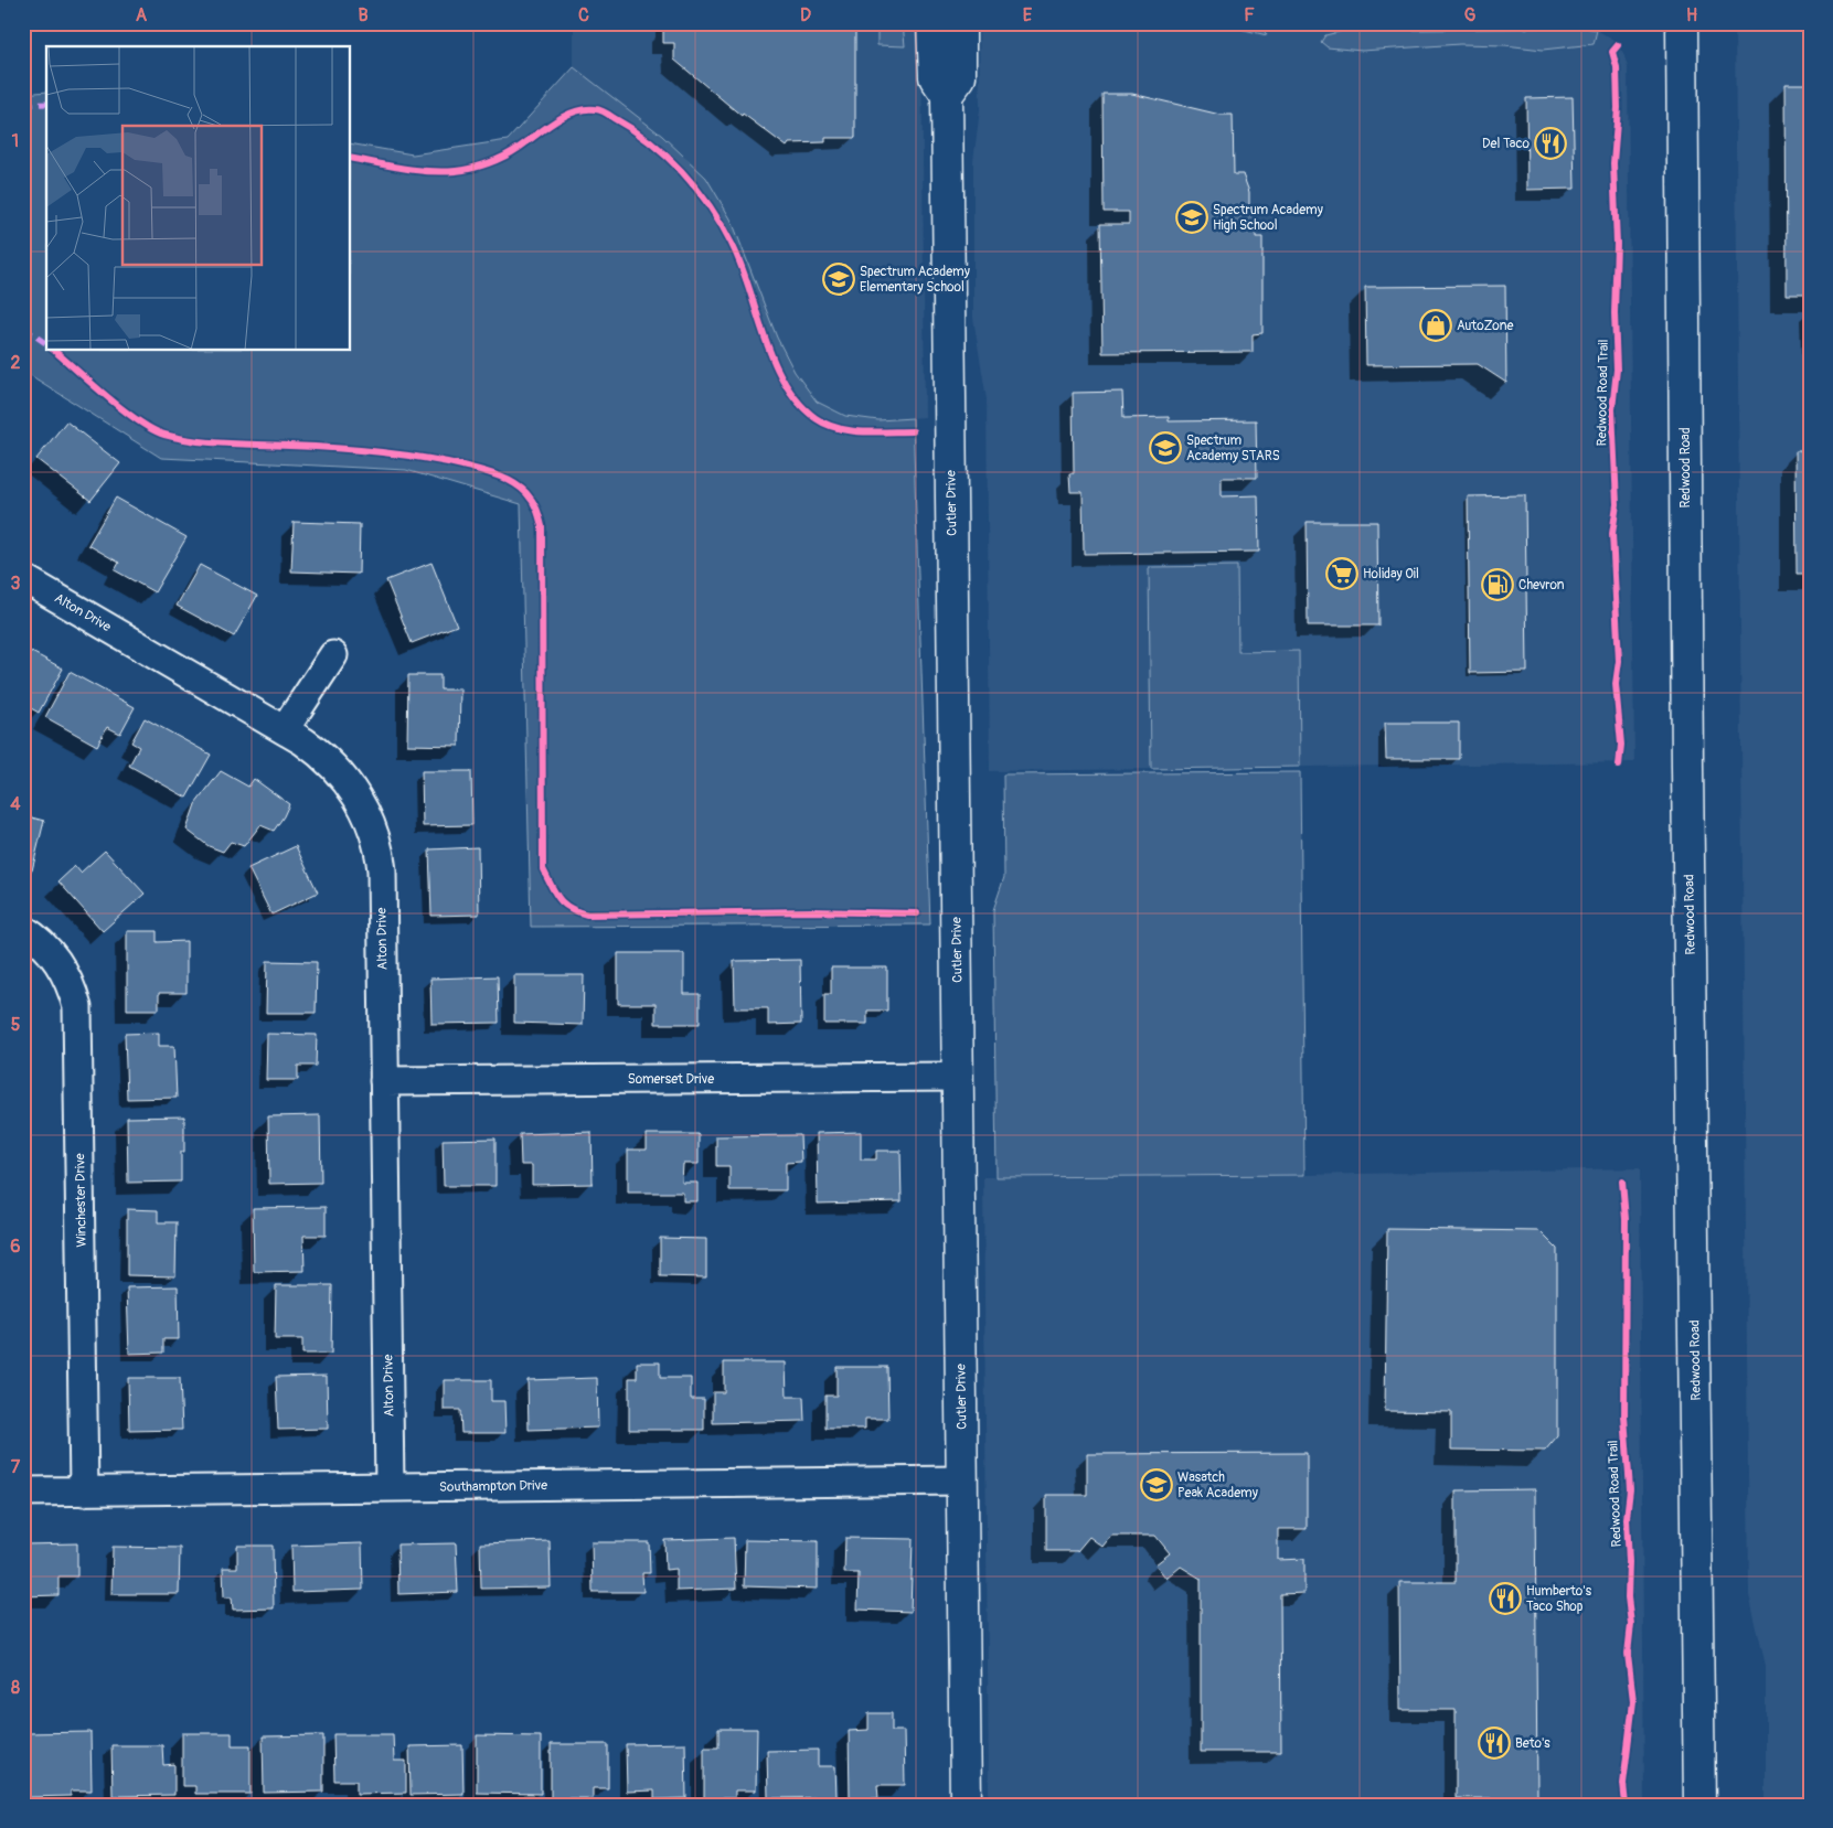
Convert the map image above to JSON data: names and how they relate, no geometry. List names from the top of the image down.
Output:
{
  "streets": {
    "street": [
      "Redwood Road",
      "Cutler Drive",
      "Alton Drive",
      "Somerset Drive",
      "Winchester Drive",
      "Southampton Drive"
    ],
    "cycle path": ["Redwood Road Trail"]
  },
  "crossings": [
    ["Cutler Drive", "Somerset Drive"],
    ["Cutler Drive", "Southampton Drive"],
    ["Alton Drive", "Somerset Drive"],
    ["Alton Drive", "Southampton Drive"],
    ["Winchester Drive", "Southampton Drive"]
  ],
  "places": {
    "restaurant": ["Del Taco", "Humberto's Taco Shop", "Beto's"],
    "school or university": [
      "Spectrum Academy High School",
      "Spectrum Academy Elementary School",
      "Spectrum Academy STARS",
      "Wasatch Peak Academy"
    ],
    "shop": ["AutoZone"],
    "supermarket": ["Holiday Oil"],
    "fuel station": ["Chevron"]
  },
  "grid": {
    "columns": [
      "A",
      "B",
      "C",
      "D",
      "E",
      "F",
      "G",
      "H"
    ],
    "rows": [
      "1",
      "2",
      "3",
      "4",
      "5",
      "6",
      "7",
      "8"
    ]
  }
}
